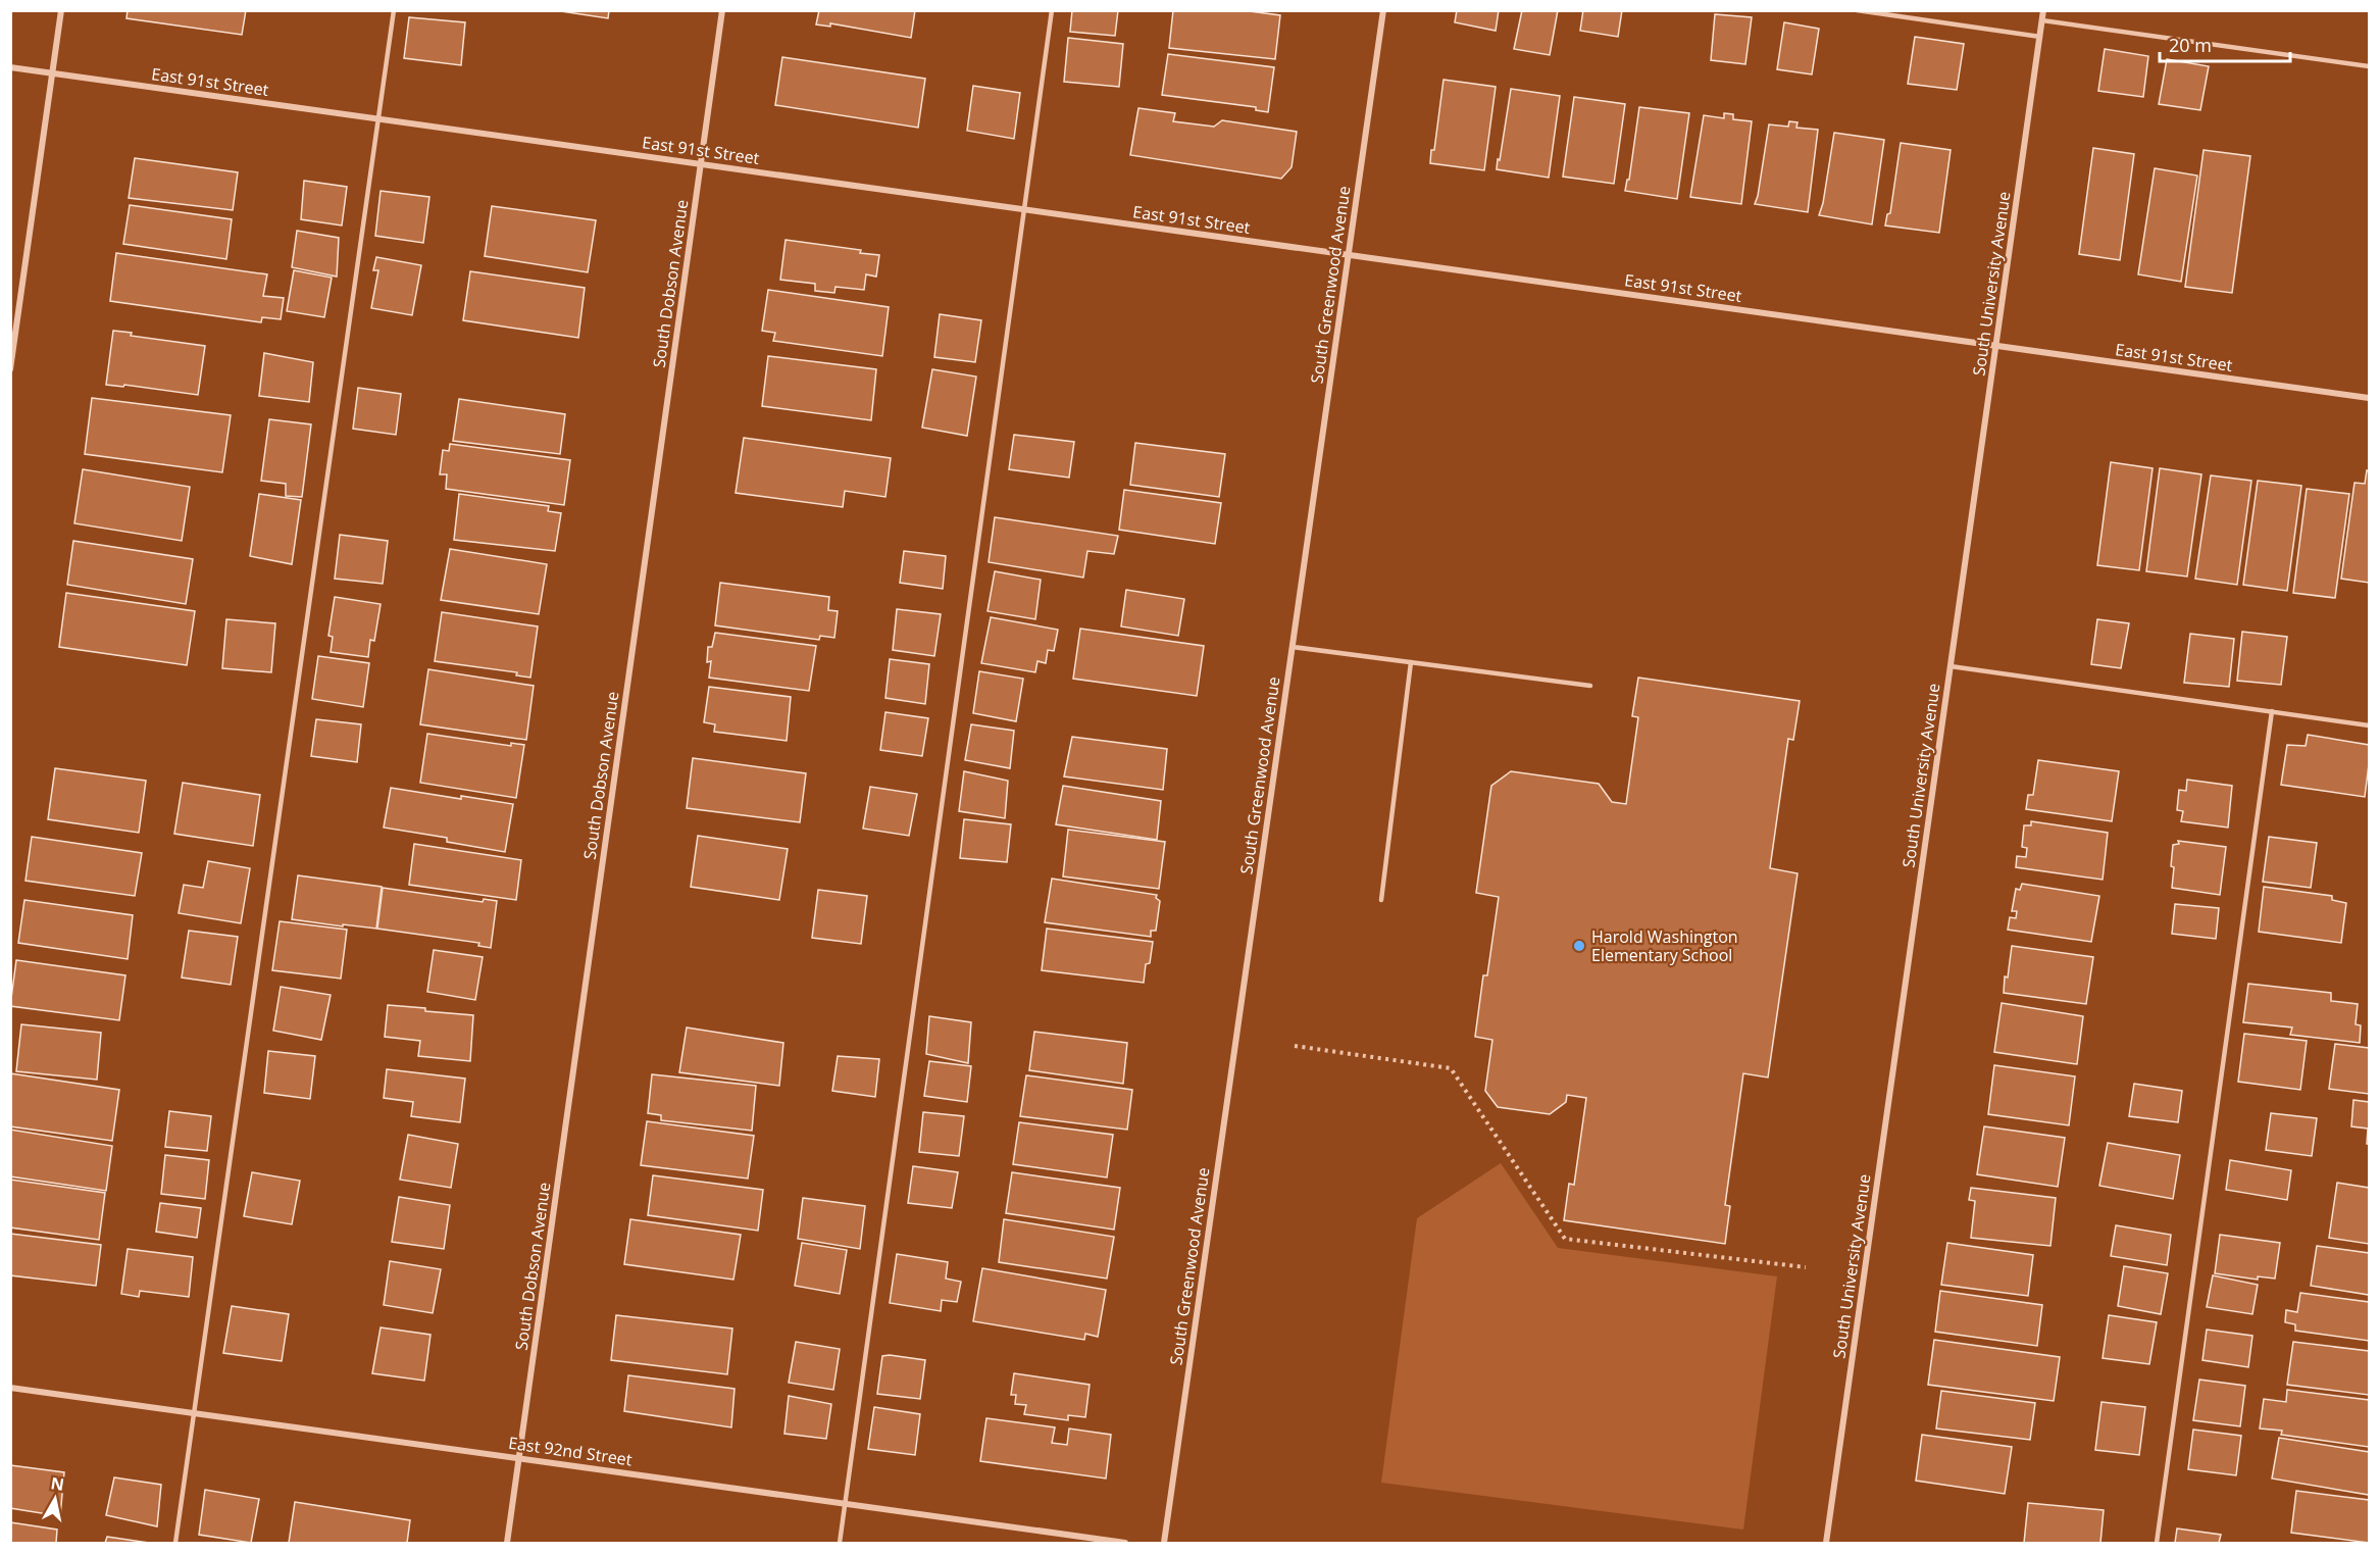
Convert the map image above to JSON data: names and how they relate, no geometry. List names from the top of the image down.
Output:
{
  "streets": {
    "street": [
      "East 91st Street",
      "South Dobson Avenue",
      "South University Avenue",
      "South Greenwood Avenue",
      "East 92nd Street"
    ]
  },
  "crossings": [
    ["East 91st Street", "South Dobson Avenue"],
    ["East 91st Street", "South University Avenue"],
    ["East 91st Street", "South Greenwood Avenue"],
    ["South Dobson Avenue", "East 92nd Street"]
  ],
  "places": ["Harold Washington Elementary School"],
  "scale_bar": "20 m",
  "north": "top"
}
